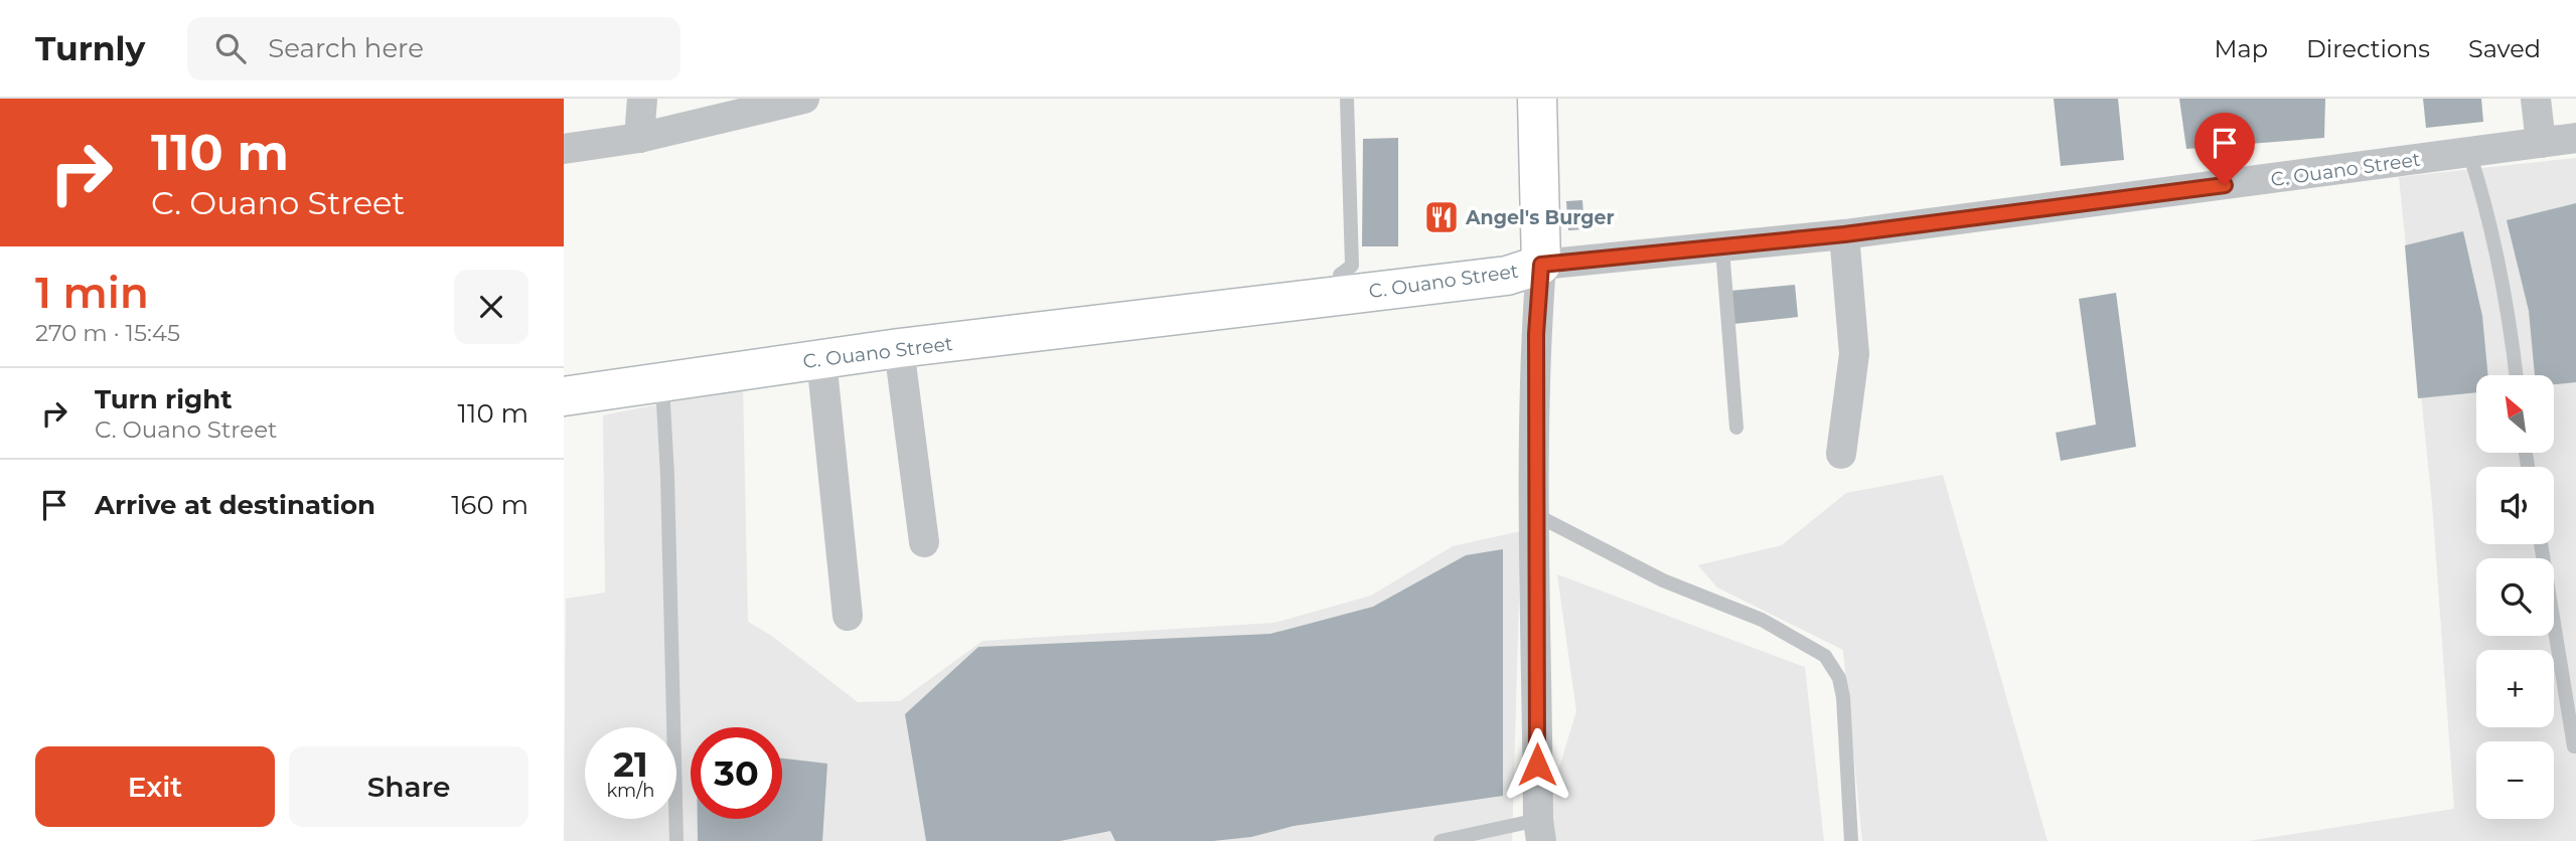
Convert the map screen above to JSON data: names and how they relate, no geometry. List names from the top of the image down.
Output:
{
  "streets": {
    "street": ["C. Ouano Street"]
  },
  "places": {
    "restaurant": ["Angel's Burger"]
  },
  "north": "top left",
  "page": {
    "header": "Turnly",
    "search": "Search here",
    "nav": ["Map", "Directions", "Saved"],
    "turn": ["110 m", "C. Ouano Street"],
    "heading": ["1 min", "270 m · 15:45"],
    "list": [
      {
        "name": "Turn right",
        "note": "C. Ouano Street",
        "value": "110 m"
      },
      {
        "name": "Arrive at destination",
        "value": "160 m"
      }
    ],
    "map_buttons": ["+", "−"],
    "speed": "21 km/h",
    "limit": "30",
    "buttons": ["Exit", "Share"]
  }
}
